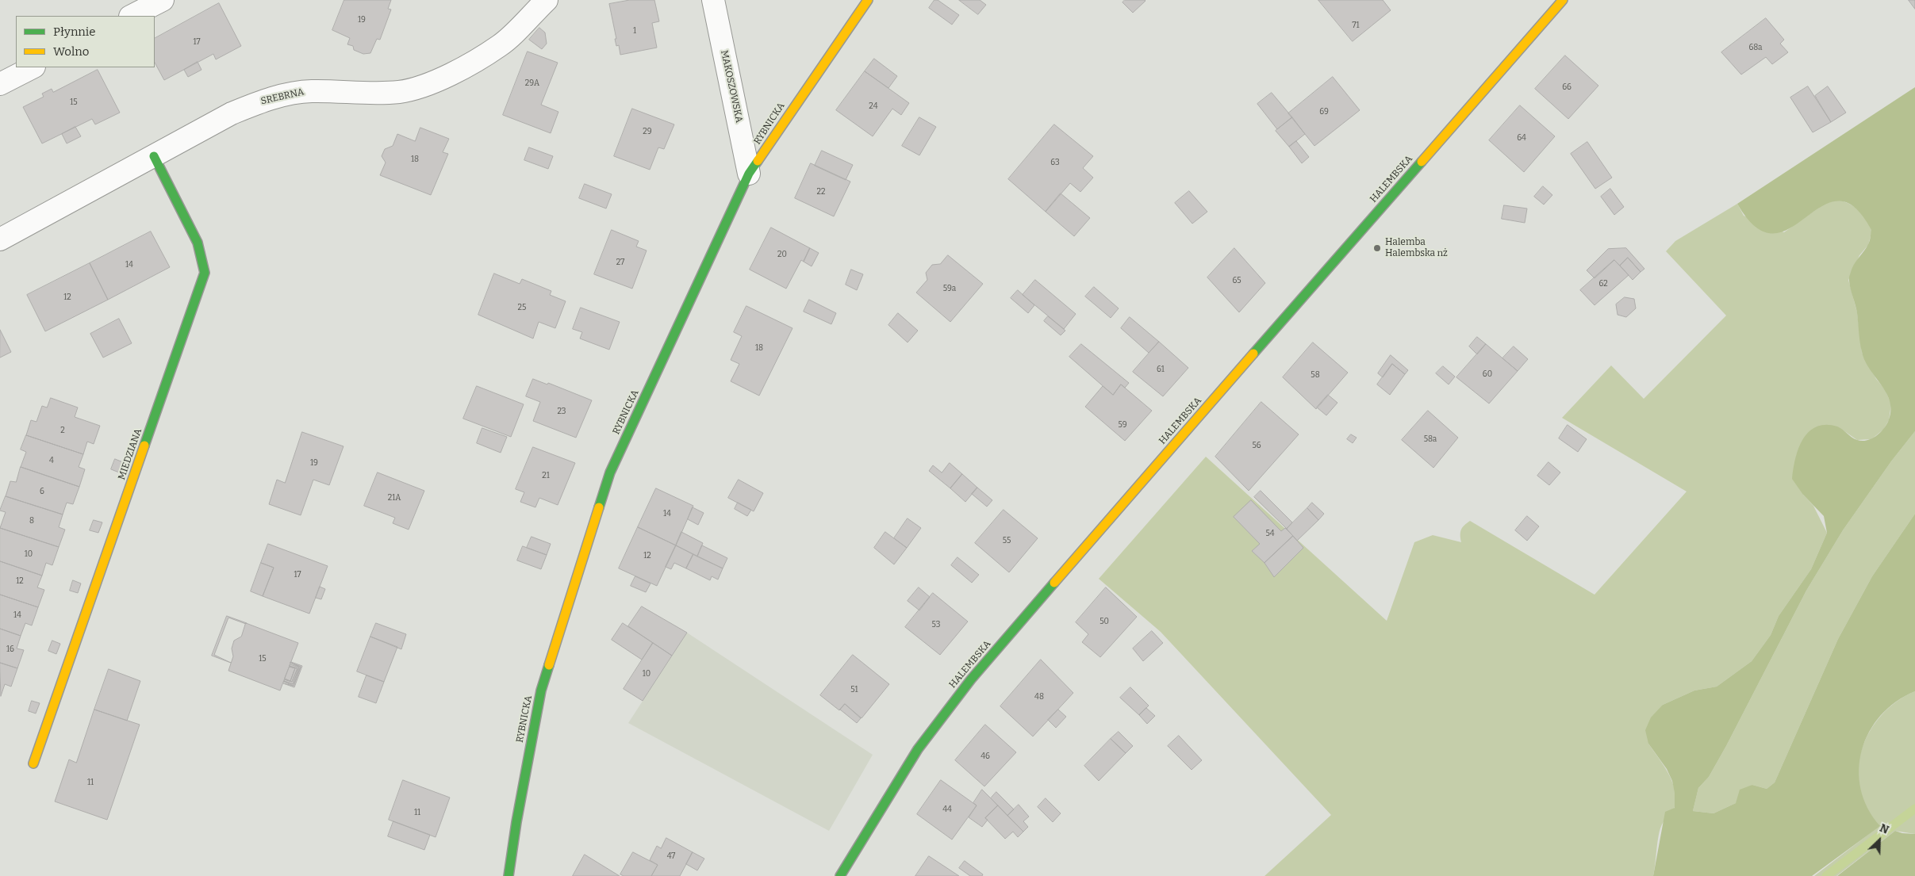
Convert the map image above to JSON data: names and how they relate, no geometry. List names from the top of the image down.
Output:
{
  "streets": {
    "street": [
      "MAKOSZOWSKA",
      "SREBRNA",
      "RYBNICKA",
      "HALEMBSKA",
      "MIEDZIANA"
    ]
  },
  "crossings": [
    ["MAKOSZOWSKA", "RYBNICKA"],
    ["SREBRNA", "MIEDZIANA"]
  ],
  "places": ["Halemba Halembska nż"],
  "house_numbers": [
    "19",
    "71",
    "1",
    "17",
    "68a",
    "29A",
    "66",
    "15",
    "24",
    "69",
    "29",
    "64",
    "18",
    "63",
    "22",
    "20",
    "27",
    "14",
    "65",
    "62",
    "59a",
    "12",
    "25",
    "18",
    "61",
    "60",
    "58",
    "23",
    "59",
    "2",
    "58a",
    "56",
    "4",
    "19",
    "21",
    "6",
    "21A",
    "14",
    "8",
    "54",
    "55",
    "10",
    "12",
    "17",
    "12",
    "14",
    "50",
    "53",
    "16",
    "15",
    "10",
    "51",
    "48",
    "46",
    "11",
    "44",
    "11",
    "47"
  ],
  "legend": ["Płynnie", "Wolno"],
  "north": "top right"
}
